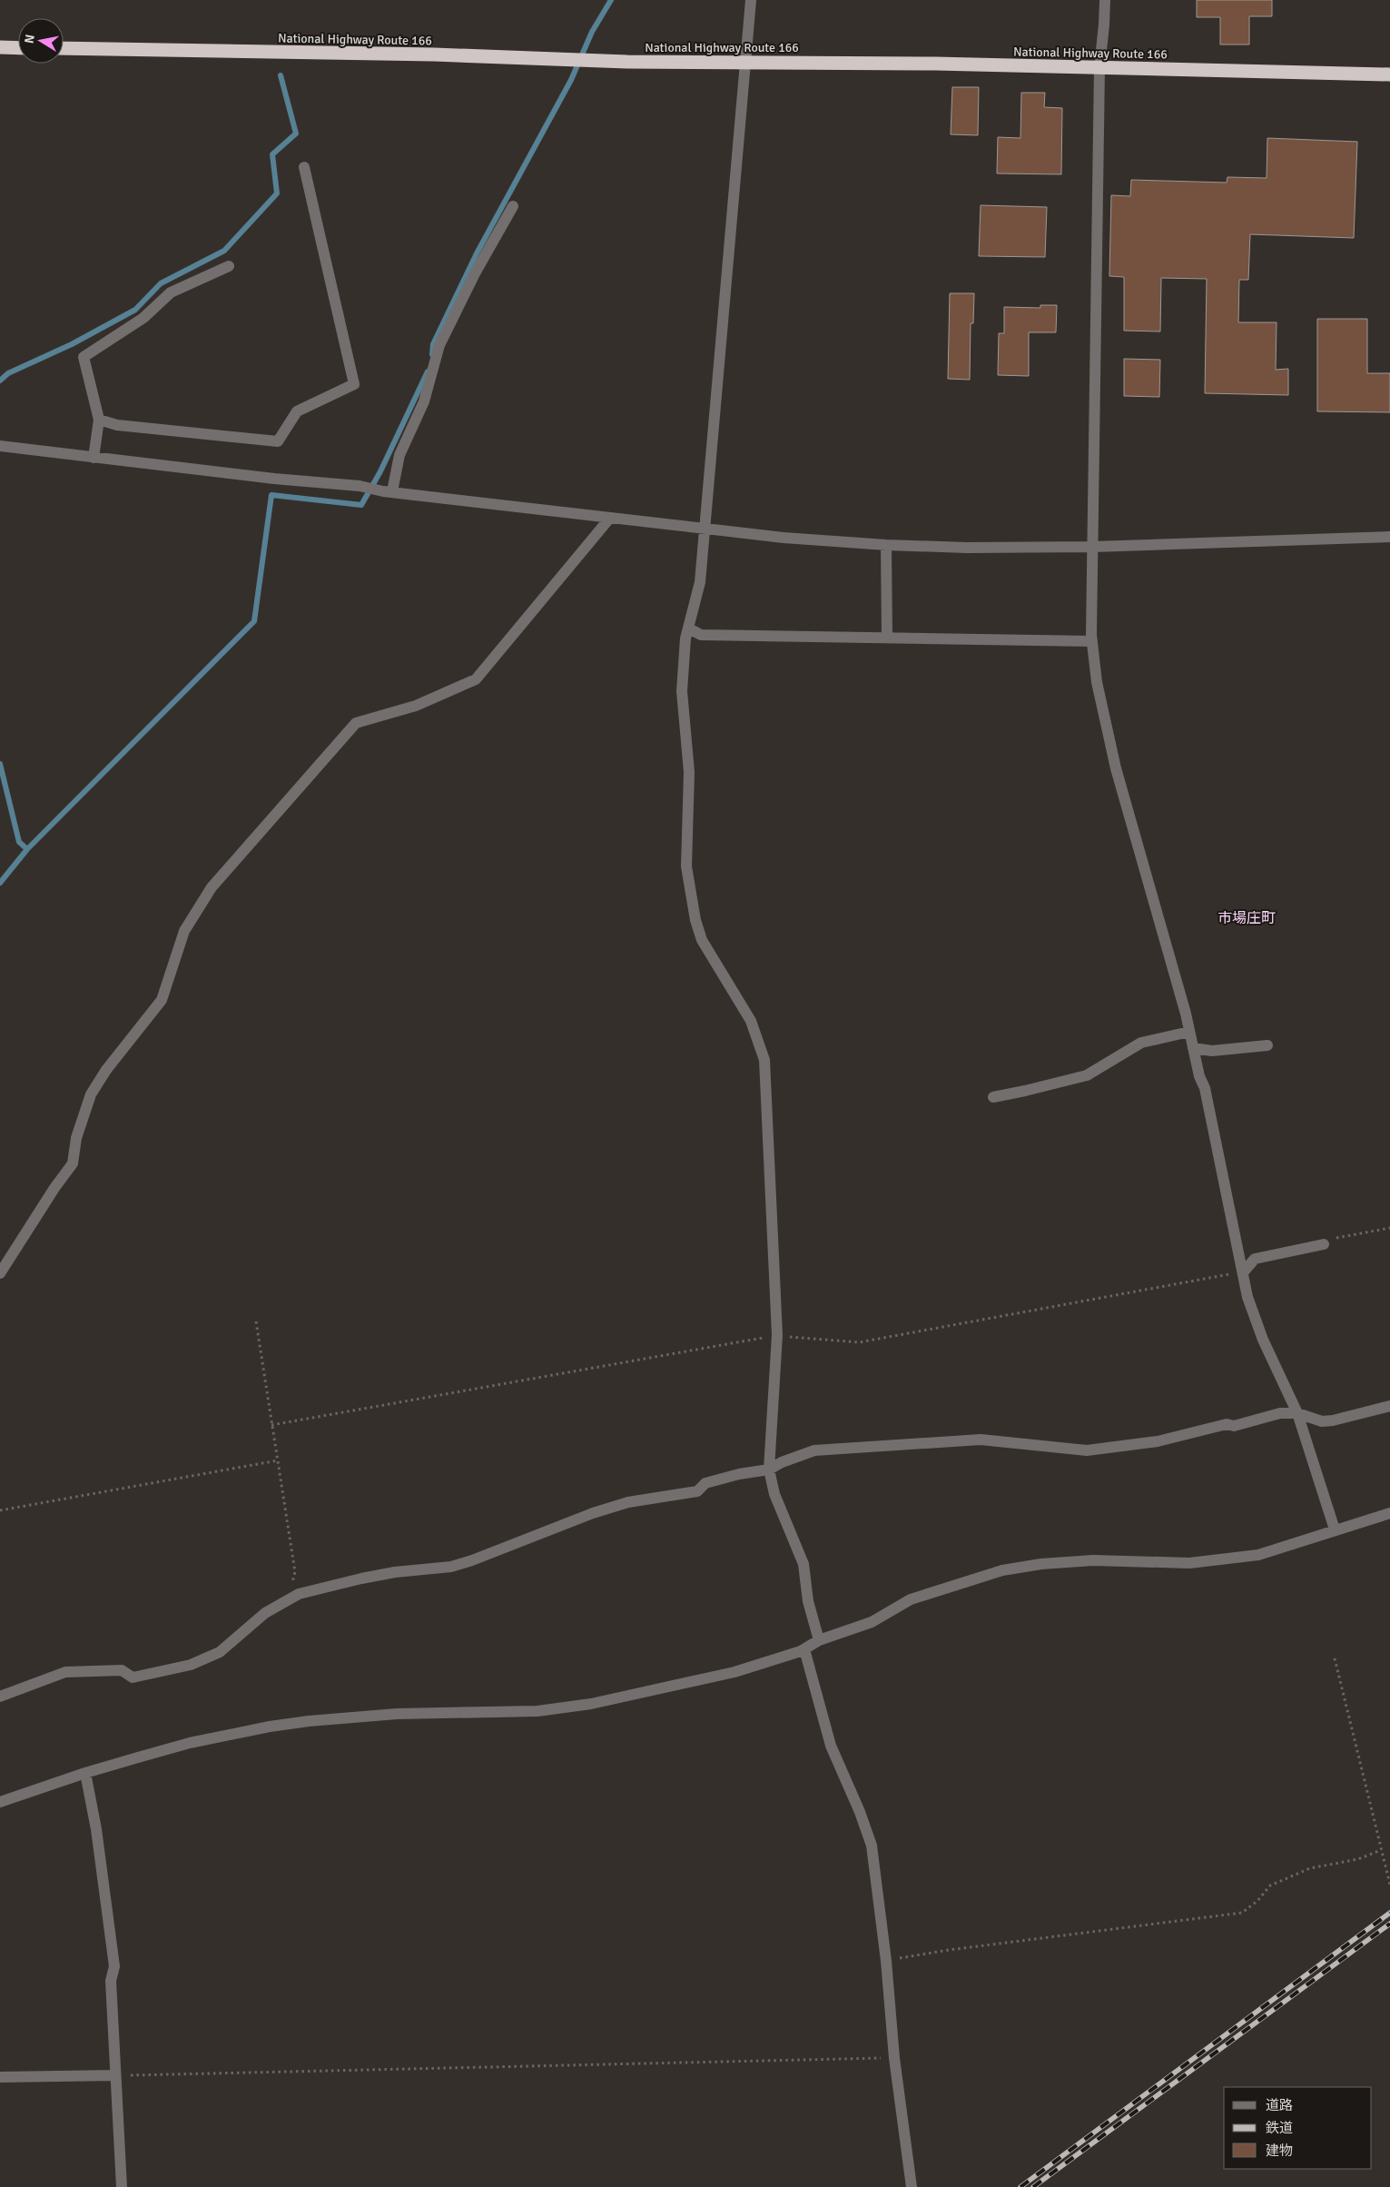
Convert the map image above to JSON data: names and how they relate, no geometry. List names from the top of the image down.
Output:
{
  "streets": {
    "highway": ["National Highway Route 166"]
  },
  "districts": ["市場庄町"],
  "legend": ["道路", "鉄道", "建物"],
  "north": "left"
}
